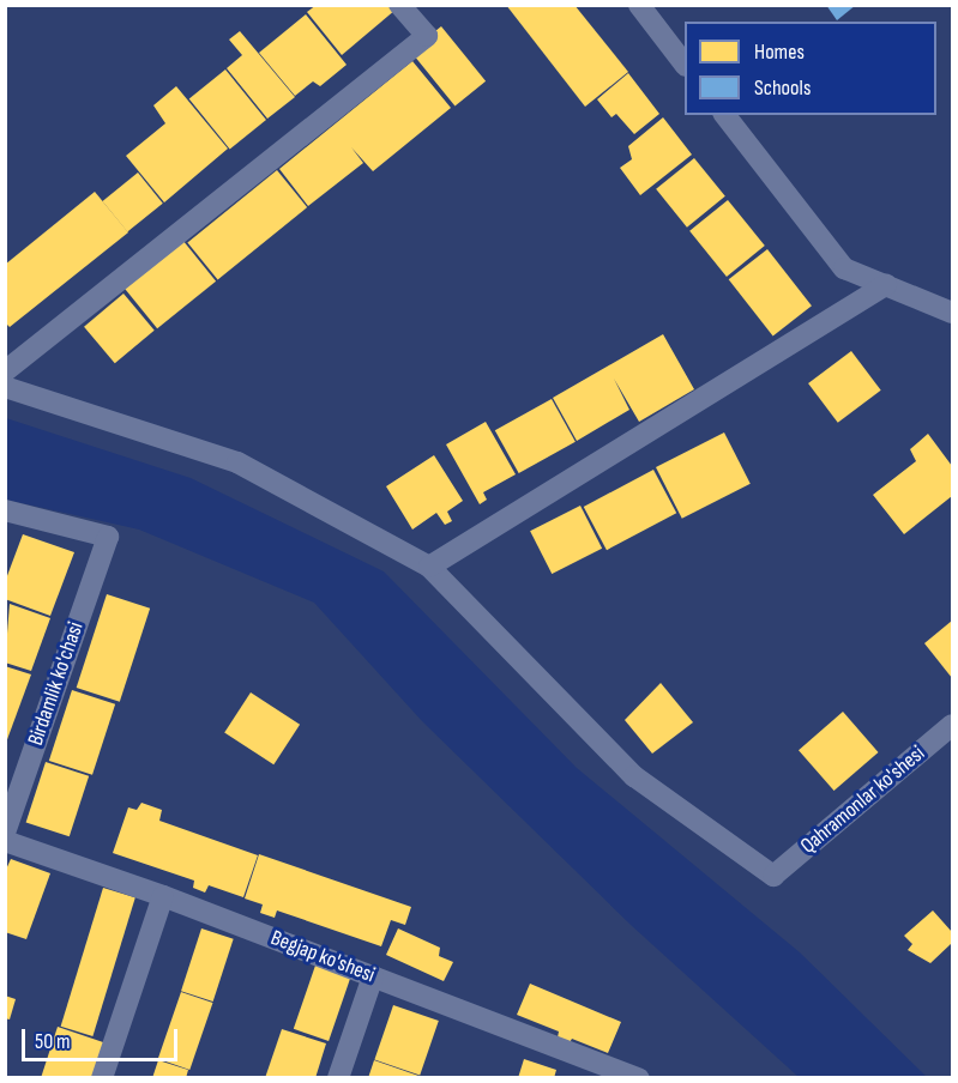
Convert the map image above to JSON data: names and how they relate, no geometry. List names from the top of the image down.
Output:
{
  "streets": {
    "street": ["Birdamlik ko'chasi", "Qahramonlar ko'shesi", "Begjap ko'shesi"]
  },
  "legend": ["Homes", "Schools"],
  "scale_bar": "50 m"
}
